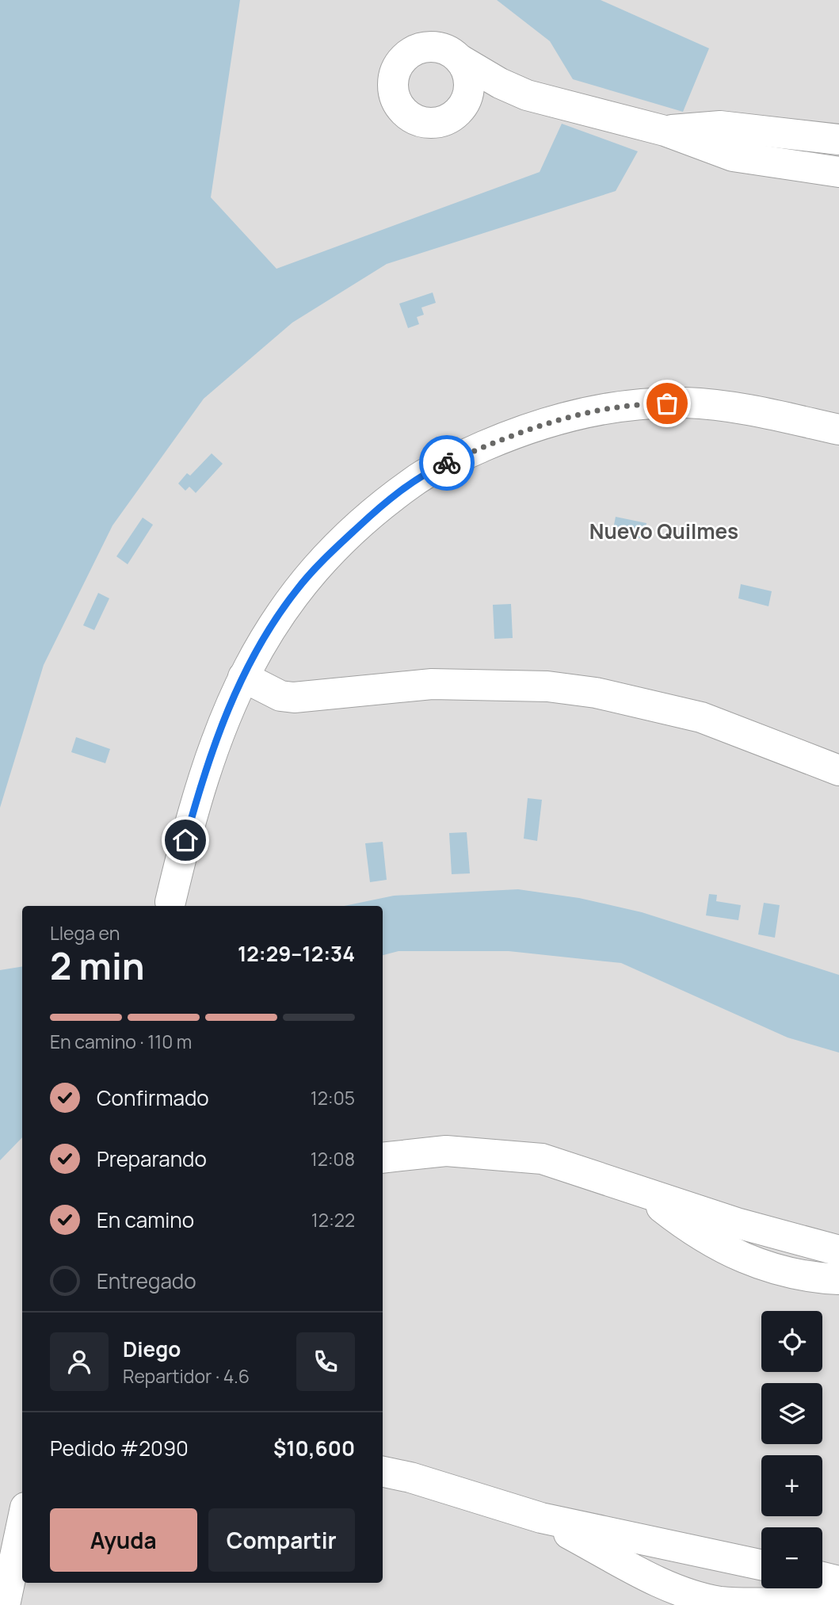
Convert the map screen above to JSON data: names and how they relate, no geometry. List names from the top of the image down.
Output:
{
  "districts": ["Nuevo Quilmes"],
  "page": {
    "heading": ["2 min", "Llega en", "12:29–12:34"],
    "panel": [
      "Diego",
      "Repartidor · 4.6",
      "Pedido #2090",
      "$10,600"
    ],
    "bar": "En camino · 110 m",
    "list": [
      ["Confirmado", "12:05"],
      ["Preparando", "12:08"],
      ["En camino", "12:22"],
      "Entregado"
    ],
    "map_buttons": ["+", "−"],
    "buttons": ["Ayuda", "Compartir"]
  }
}
